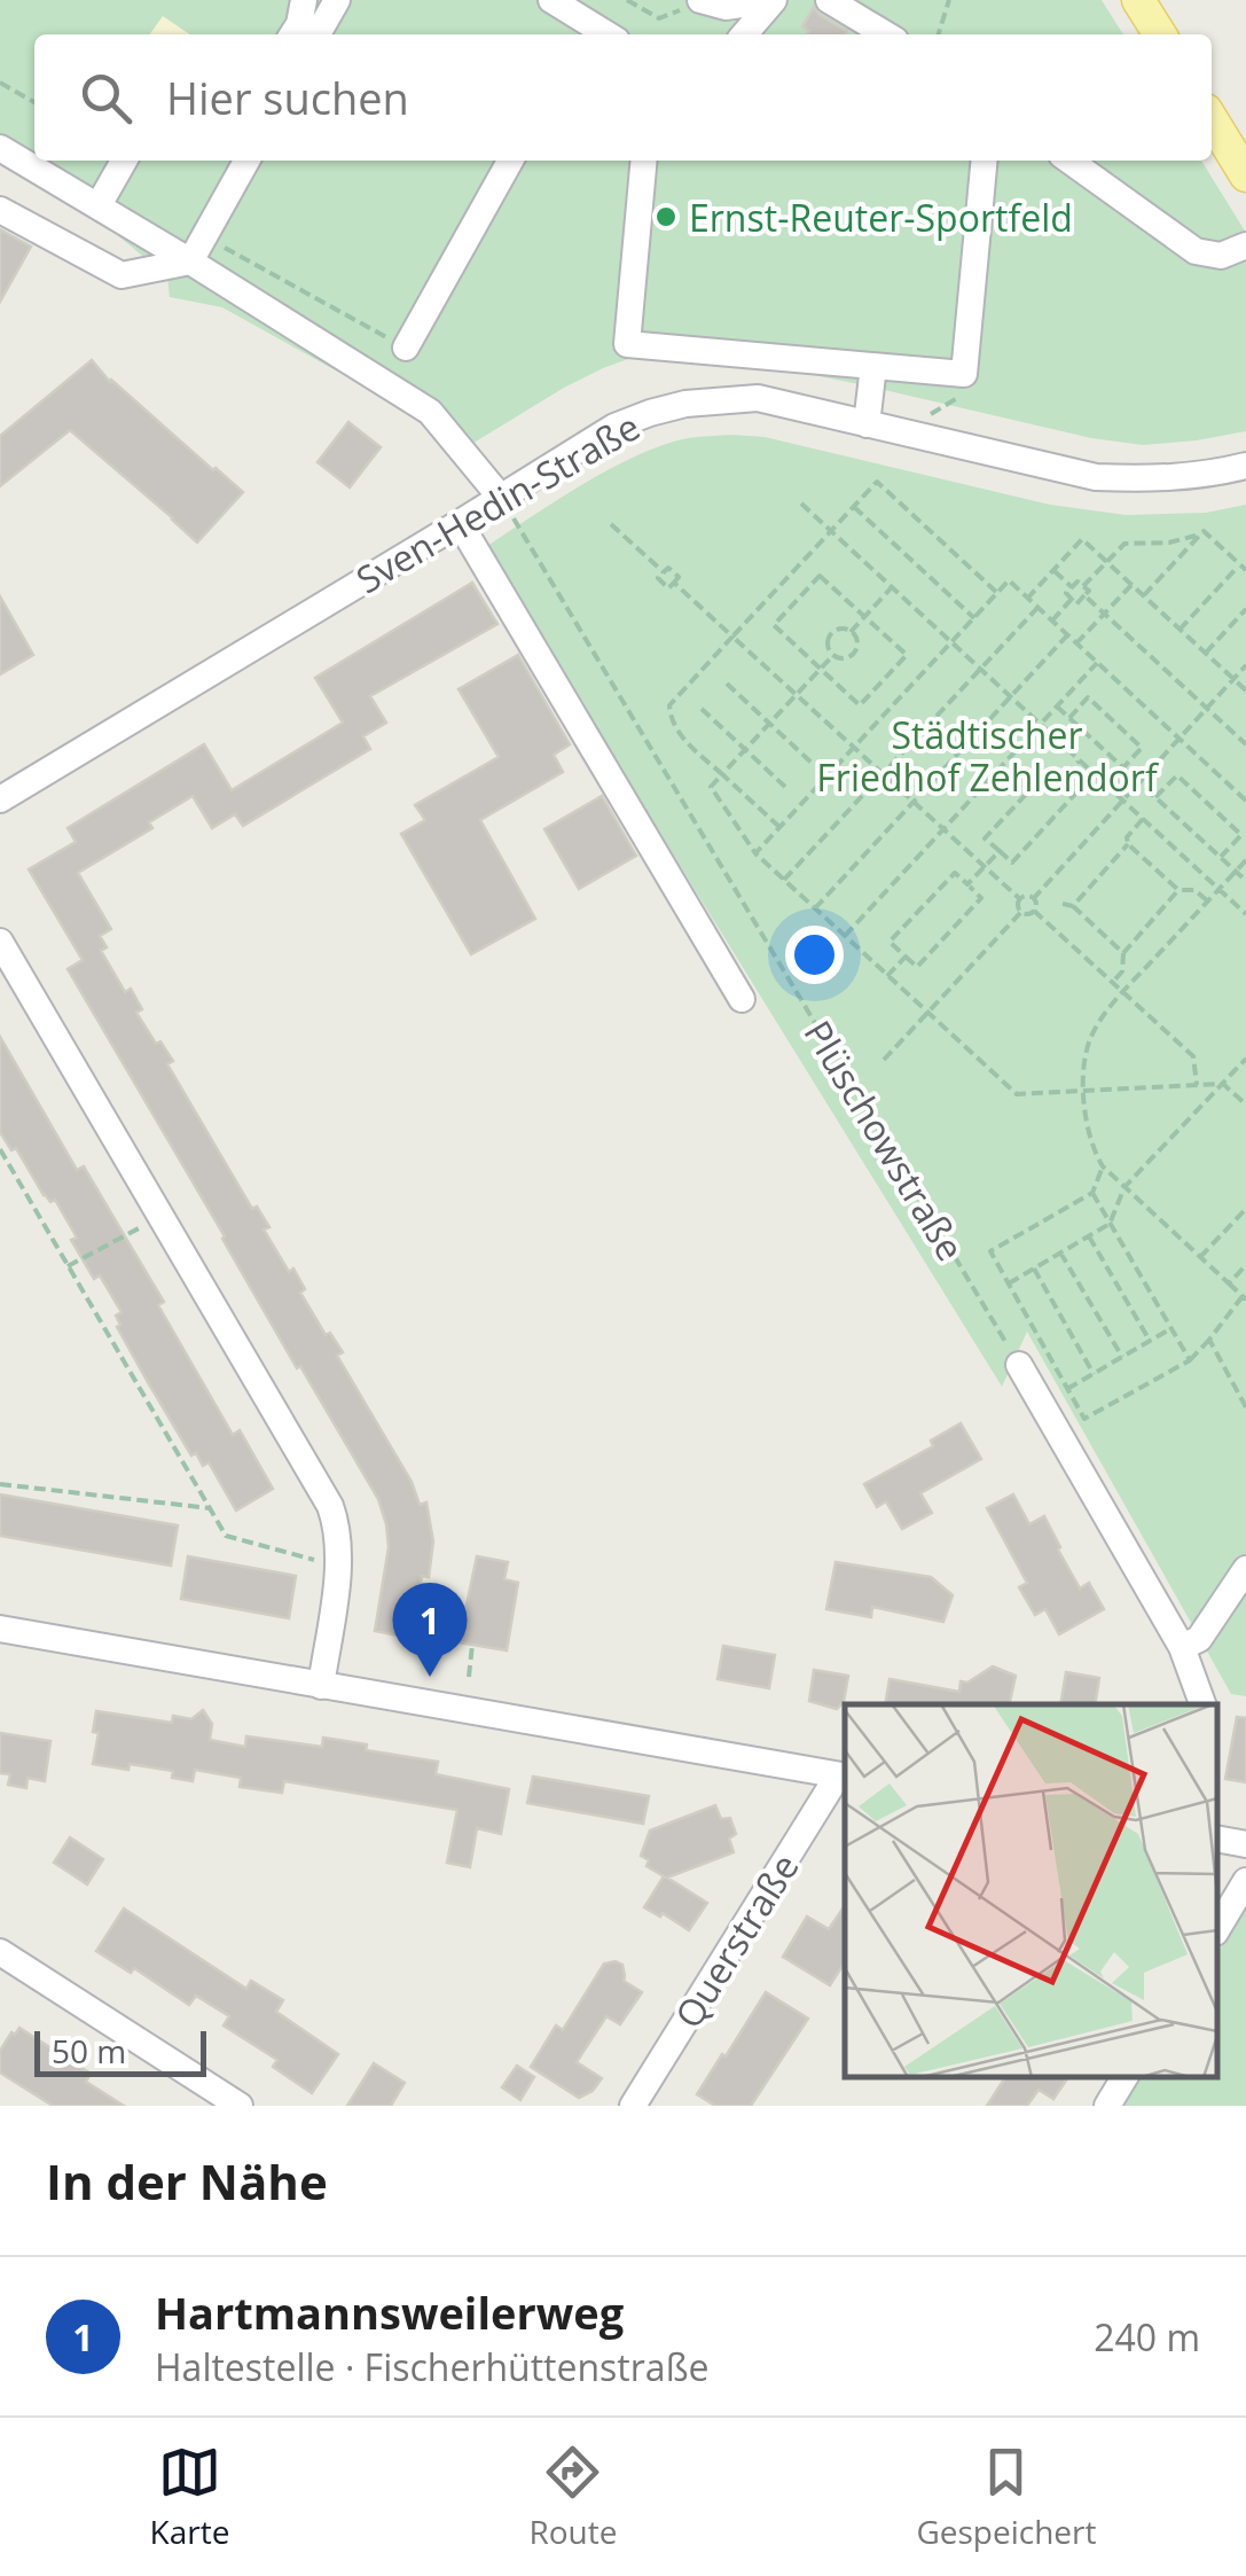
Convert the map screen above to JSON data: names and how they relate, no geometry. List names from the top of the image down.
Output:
{
  "streets": {
    "street": ["Sven-Hedin-Straße", "Querstraße"],
    "path": ["Plüschowstraße"]
  },
  "parks": ["Städtischer Friedhof Zehlendorf"],
  "places": ["Ernst-Reuter-Sportfeld"],
  "scale_bar": "50 m",
  "page": {
    "search": "Hier suchen",
    "pins": "1",
    "scale": "50 m",
    "heading": "In der Nähe",
    "list": [
      {
        "mark": "1",
        "name": "Hartmannsweilerweg",
        "note": "Haltestelle · Fischerhüttenstraße",
        "value": "240 m"
      }
    ],
    "nav": ["Karte", "Route", "Gespeichert"]
  }
}
